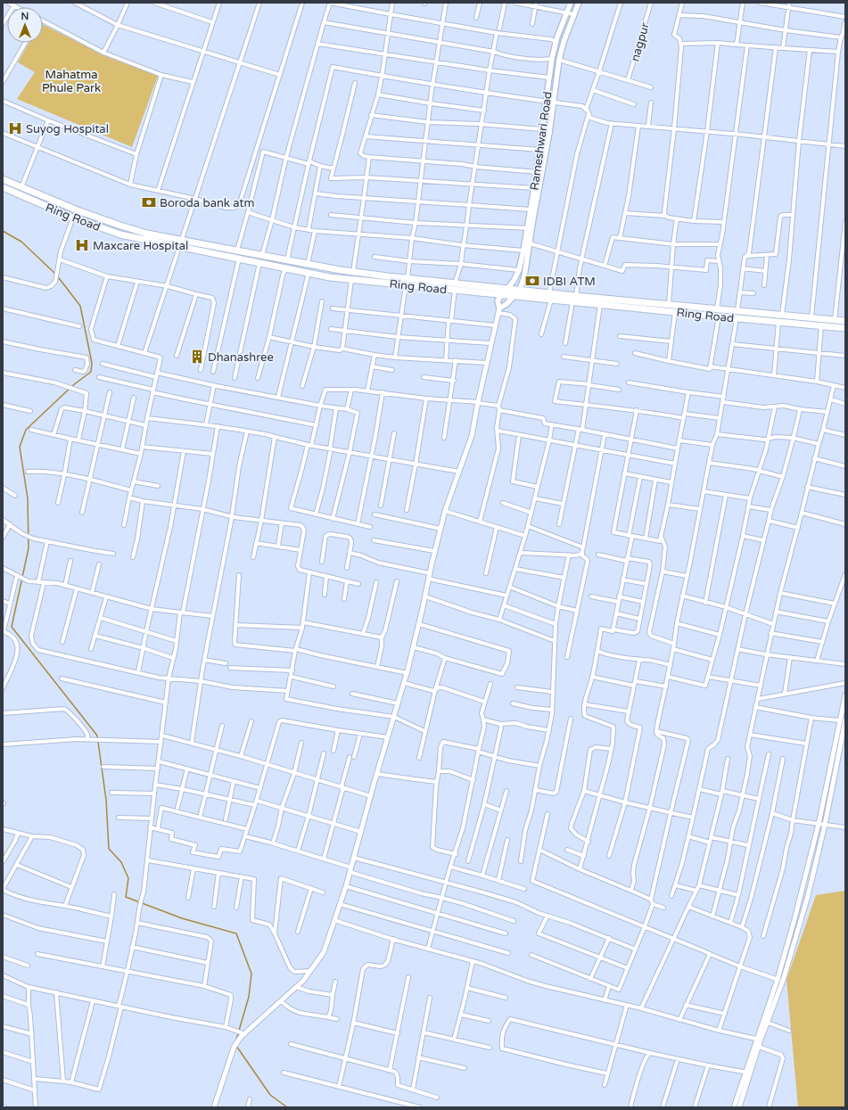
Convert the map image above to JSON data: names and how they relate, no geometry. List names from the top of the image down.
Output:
{
  "streets": {
    "highway": ["Ring Road"],
    "main road": ["Rameshwari Road"],
    "street": ["nagpur"]
  },
  "crossings": [
    ["Rameshwari Road", "Ring Road"]
  ],
  "parks": ["Mahatma Phule Park"],
  "places": {
    "hospital": ["Suyog Hospital", "Maxcare Hospital"],
    "bank": ["Boroda bank atm", "IDBI ATM"],
    "building": ["Dhanashree"]
  },
  "north": "top"
}
